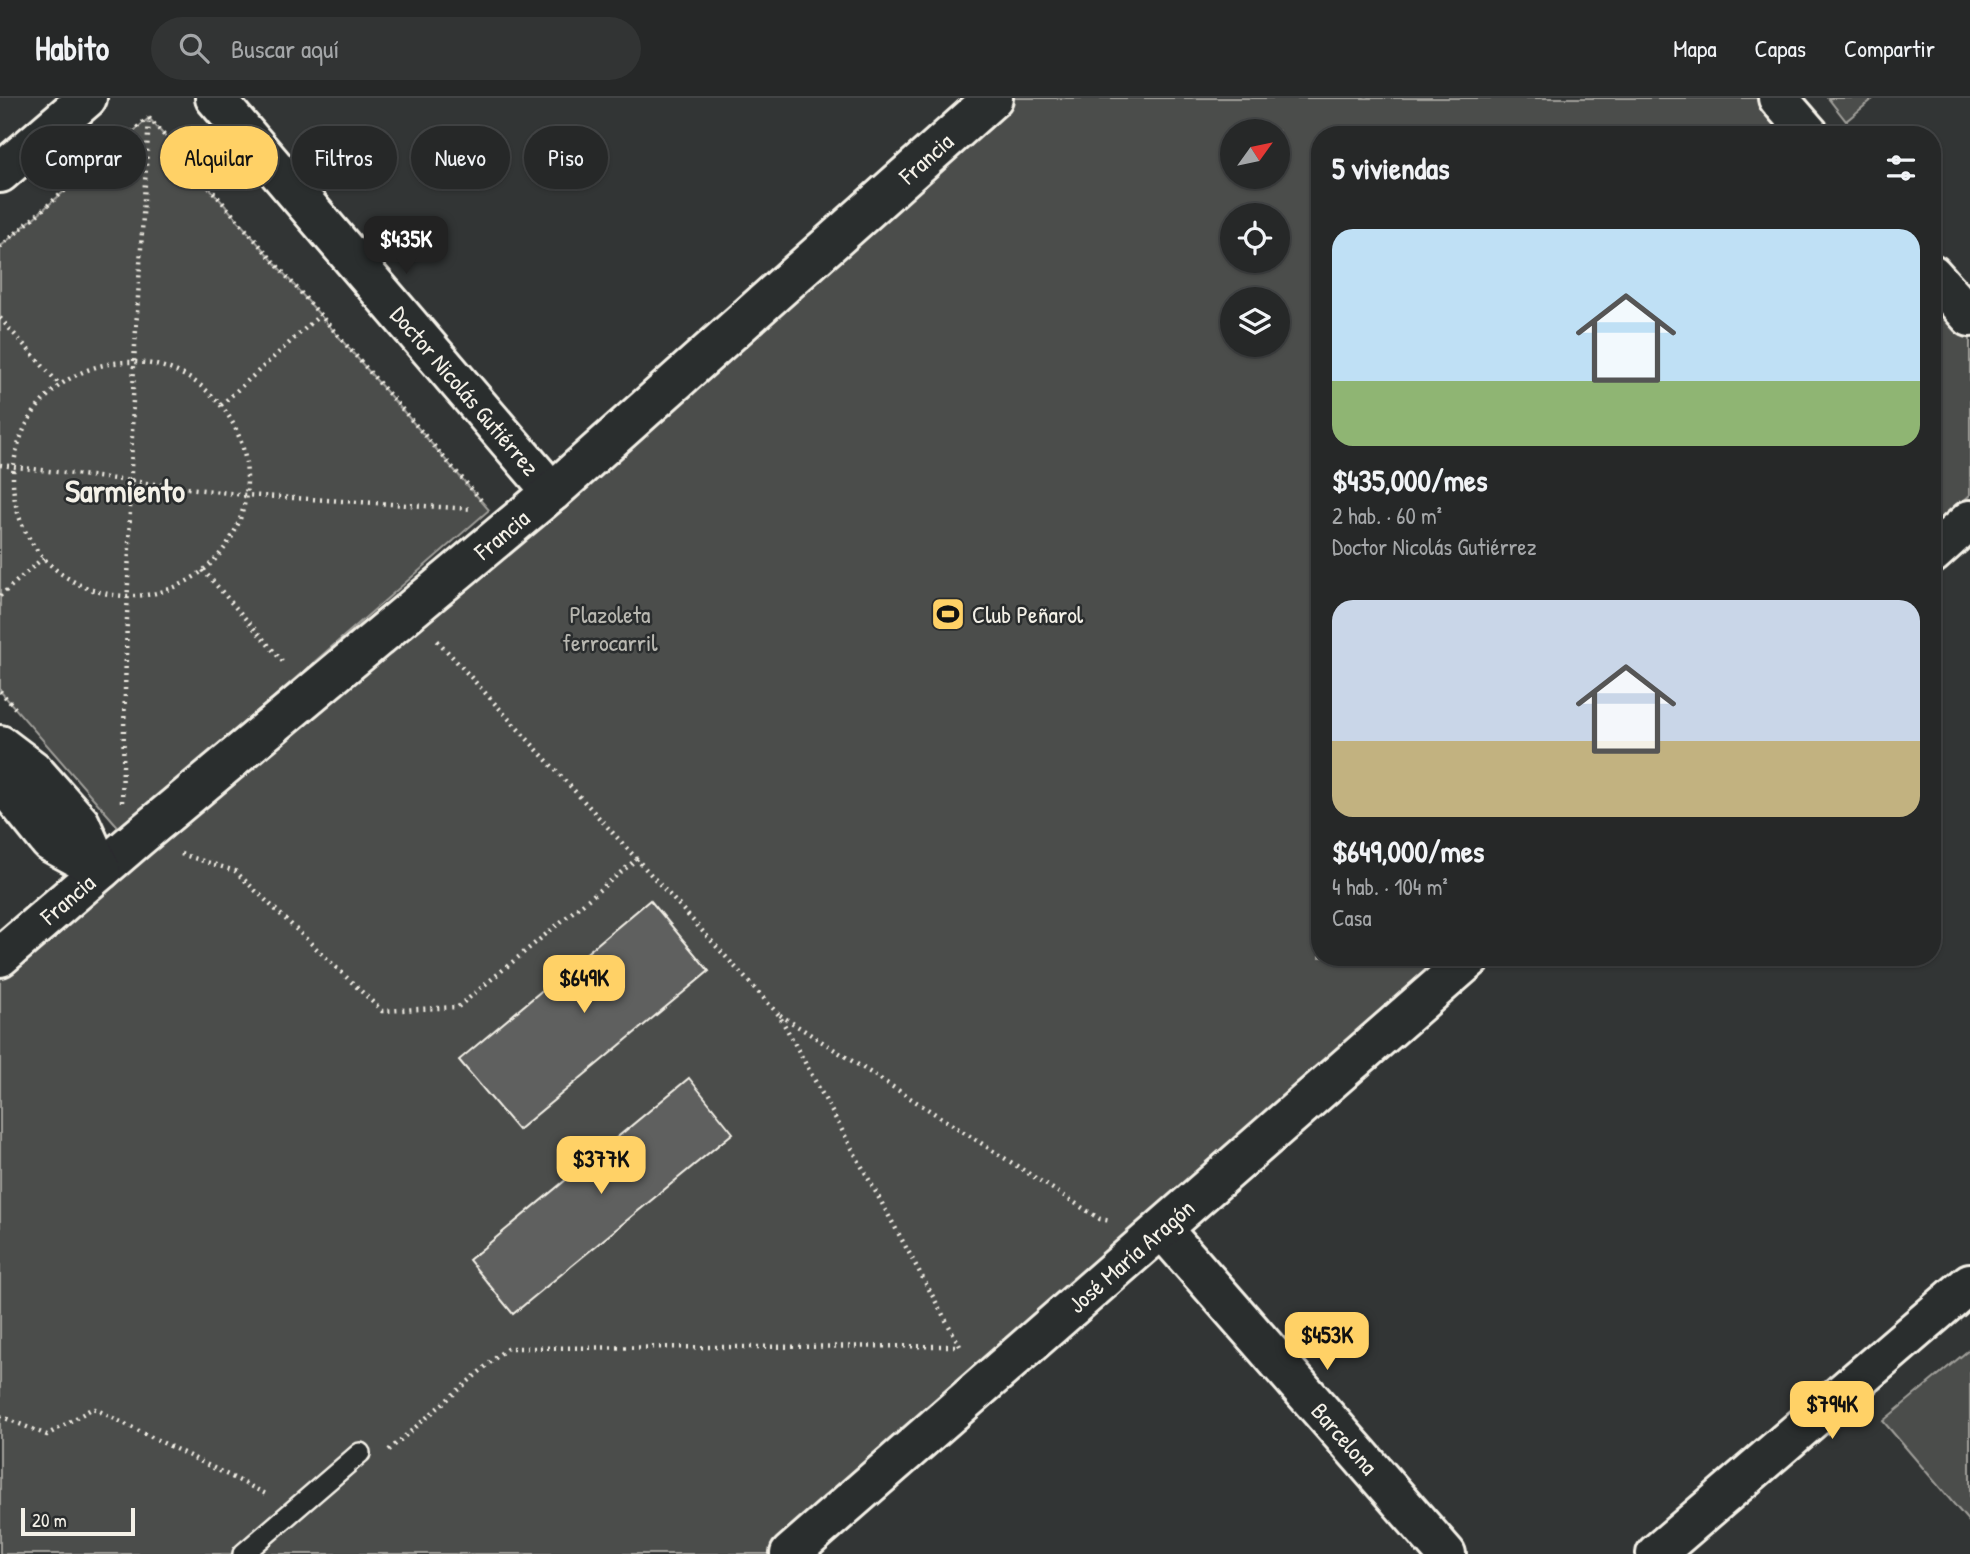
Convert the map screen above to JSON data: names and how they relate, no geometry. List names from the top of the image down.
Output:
{
  "streets": {
    "street": [
      "Francia",
      "Doctor Nicolás Gutiérrez",
      "José María Aragón",
      "Barcelona"
    ]
  },
  "crossings": [
    ["Francia", "Doctor Nicolás Gutiérrez"],
    ["José María Aragón", "Barcelona"]
  ],
  "districts": ["Sarmiento"],
  "parks": ["Plazoleta ferrocarril"],
  "places": {
    "sports": ["Club Peñarol"]
  },
  "scale_bar": "20 m",
  "north": "top right",
  "page": {
    "header": "Habito",
    "search": "Buscar aquí",
    "nav": ["Mapa", "Capas", "Compartir"],
    "chip": [
      "Comprar",
      "Alquilar",
      "Filtros",
      "Nuevo",
      "Piso"
    ],
    "heading": "5 viviendas",
    "list": [
      {
        "name": "$435,000/mes",
        "note": "2 hab. · 60 m² · Doctor Nicolás Gutiérrez"
      },
      {
        "name": "$649,000/mes",
        "note": "4 hab. · 104 m² · Casa"
      }
    ],
    "price": [
      "$435K",
      "$649K",
      "$377K",
      "$453K",
      "$794K"
    ],
    "scale": "20 m"
  }
}
